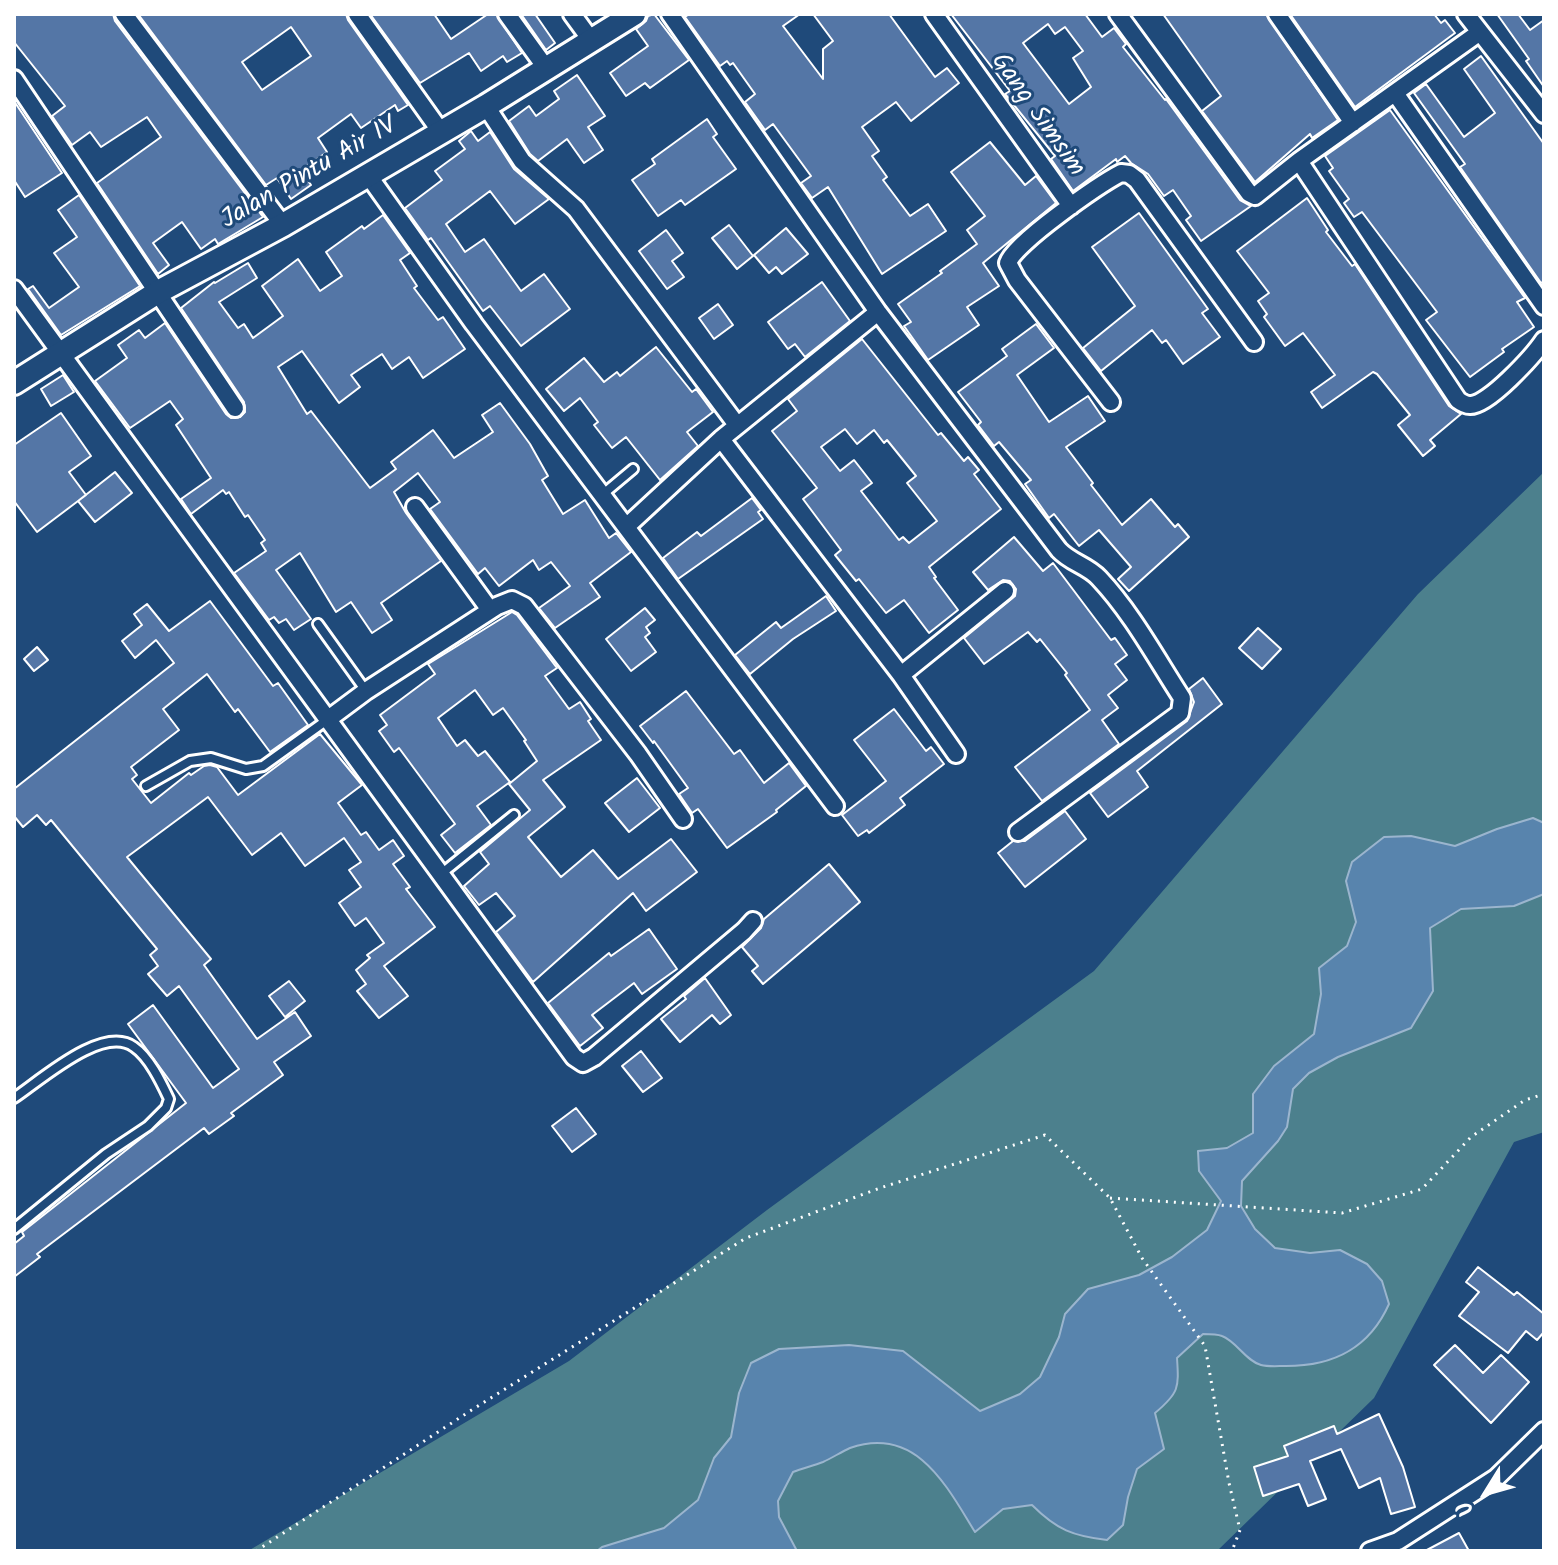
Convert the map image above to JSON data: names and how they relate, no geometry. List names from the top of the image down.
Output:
{
  "streets": {
    "main road": ["Jalan Pintu Air IV"],
    "street": ["Gang Simsim"]
  },
  "north": "bottom left"
}
